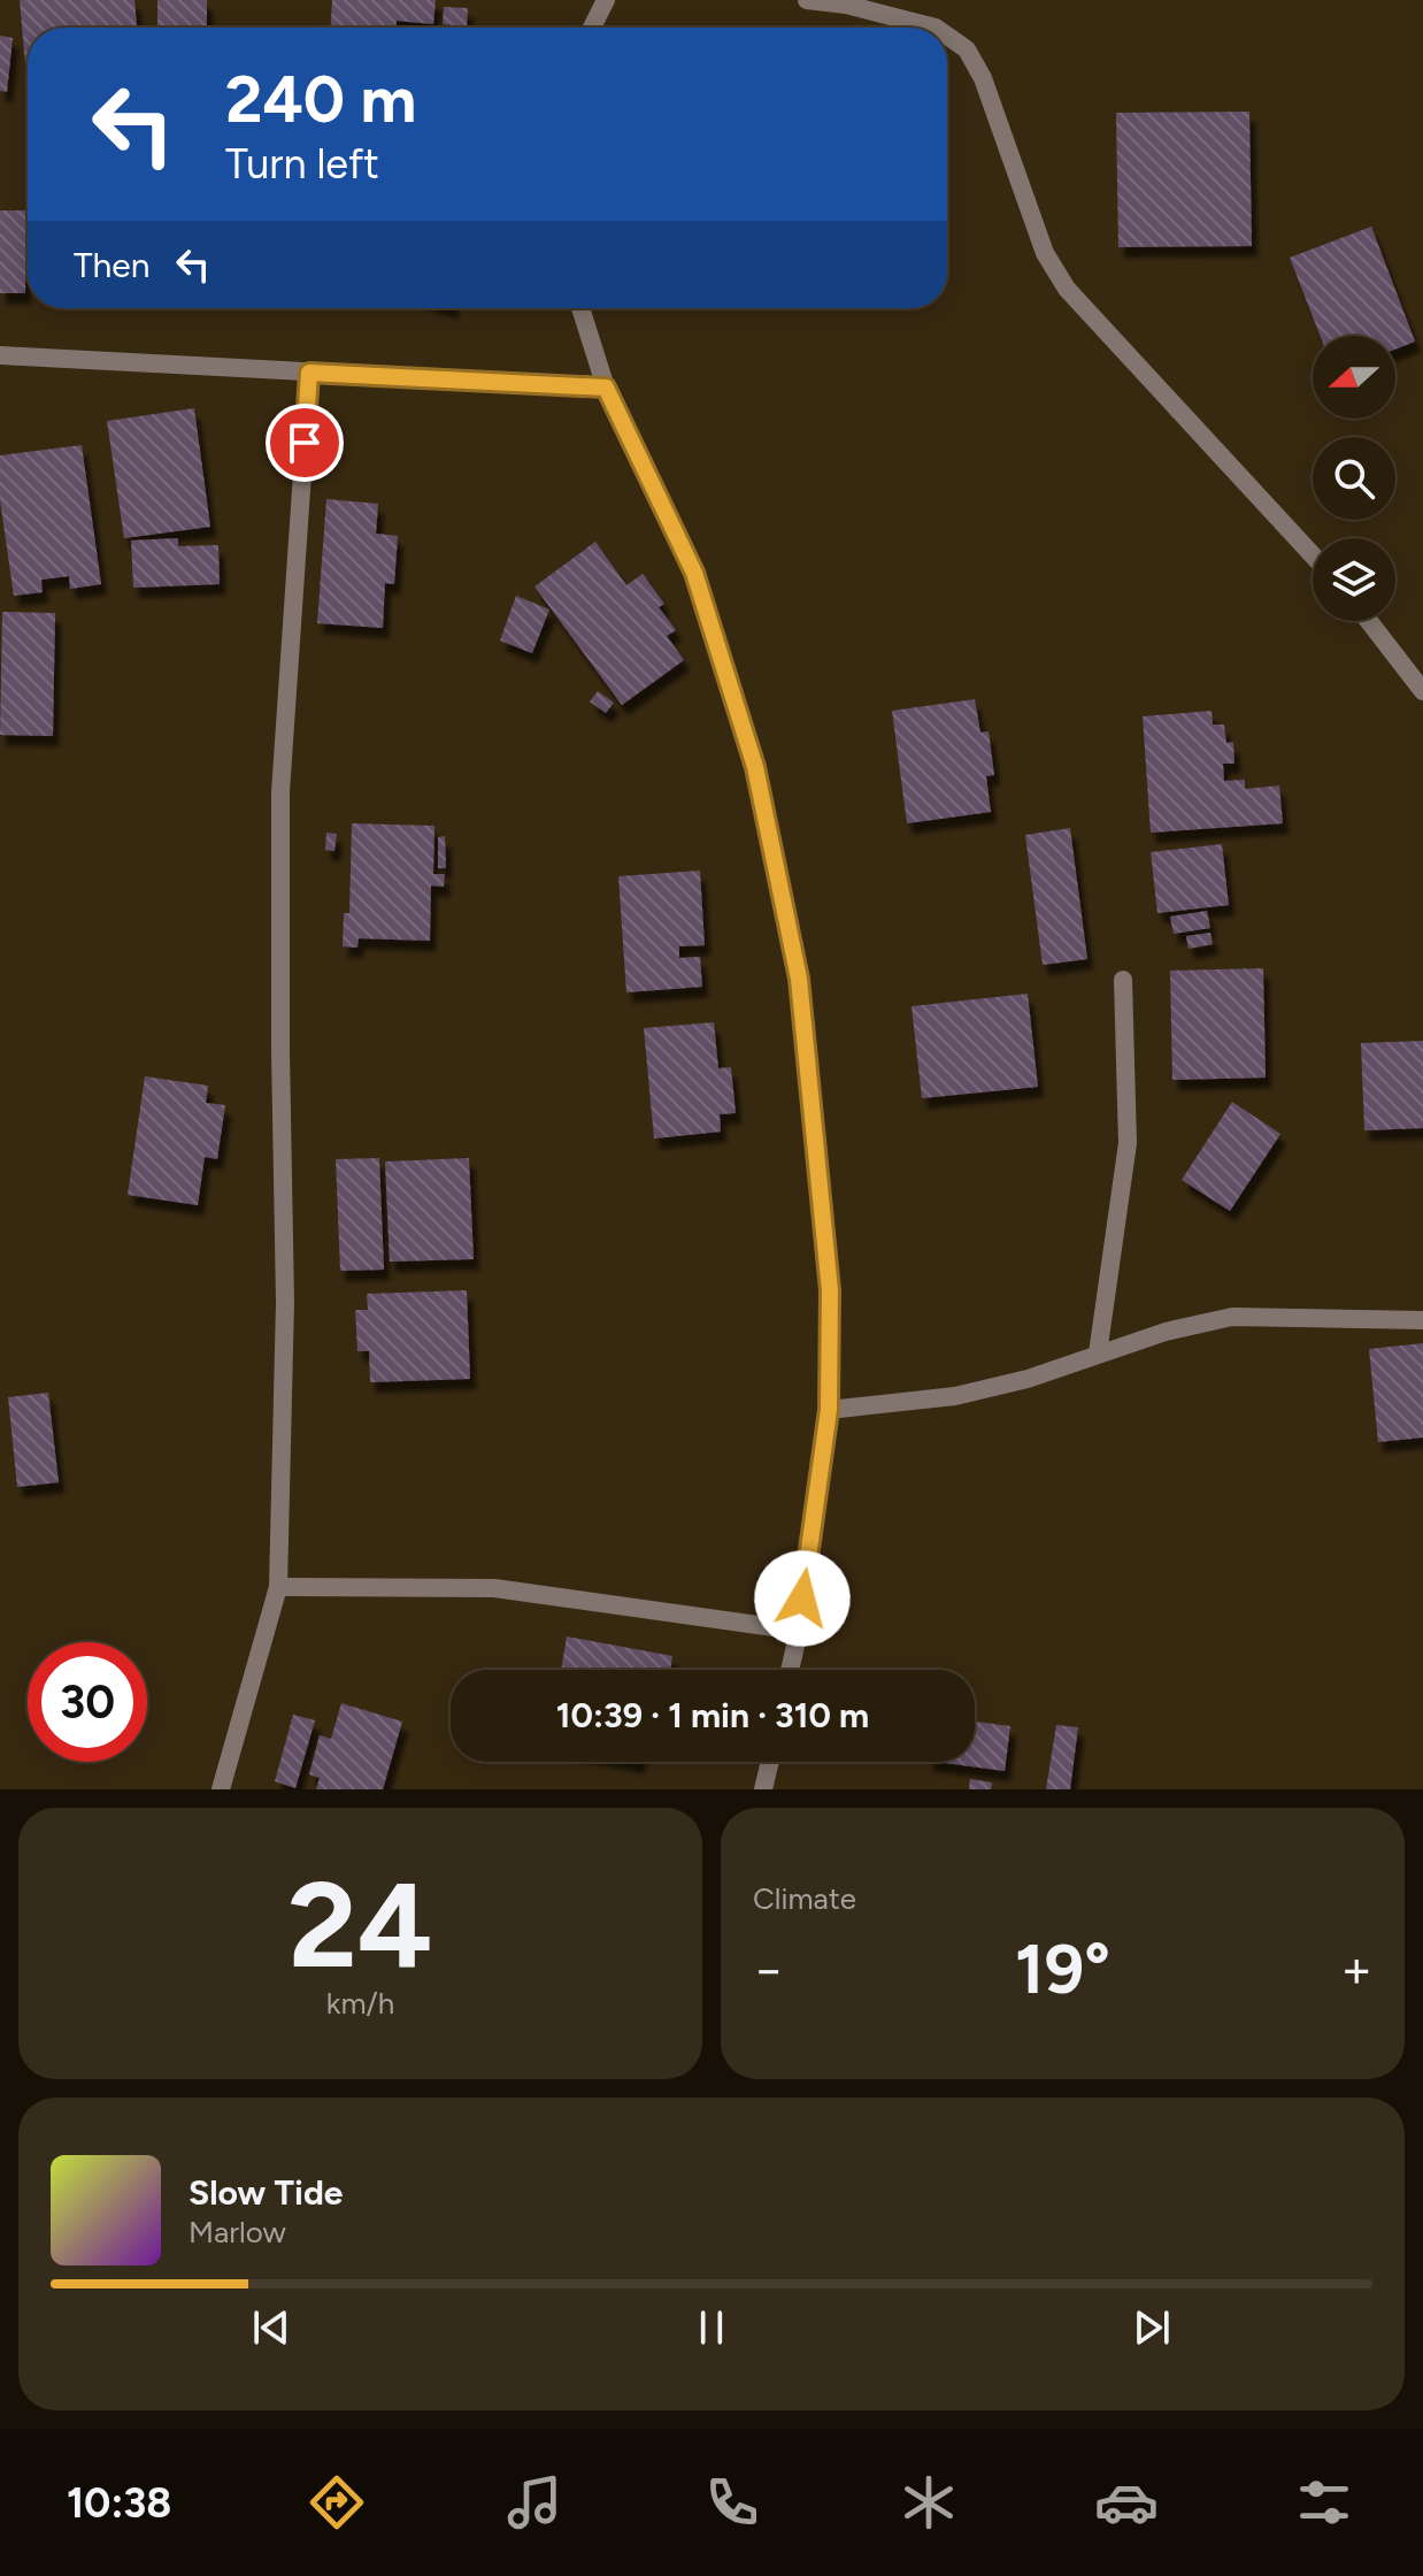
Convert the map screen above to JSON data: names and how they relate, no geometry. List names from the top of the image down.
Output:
{
  "north": "left",
  "page": {
    "turn": ["240 m", "Turn left"],
    "then": "Then",
    "limit": "30",
    "trip": "10:39 · 1 min · 310 m",
    "tile": [
      ["24", "km/h"],
      "Climate"
    ],
    "heat": ["−", "19°", "+"],
    "song": ["Slow Tide", "Marlow"],
    "tabs": "10:38"
  }
}
